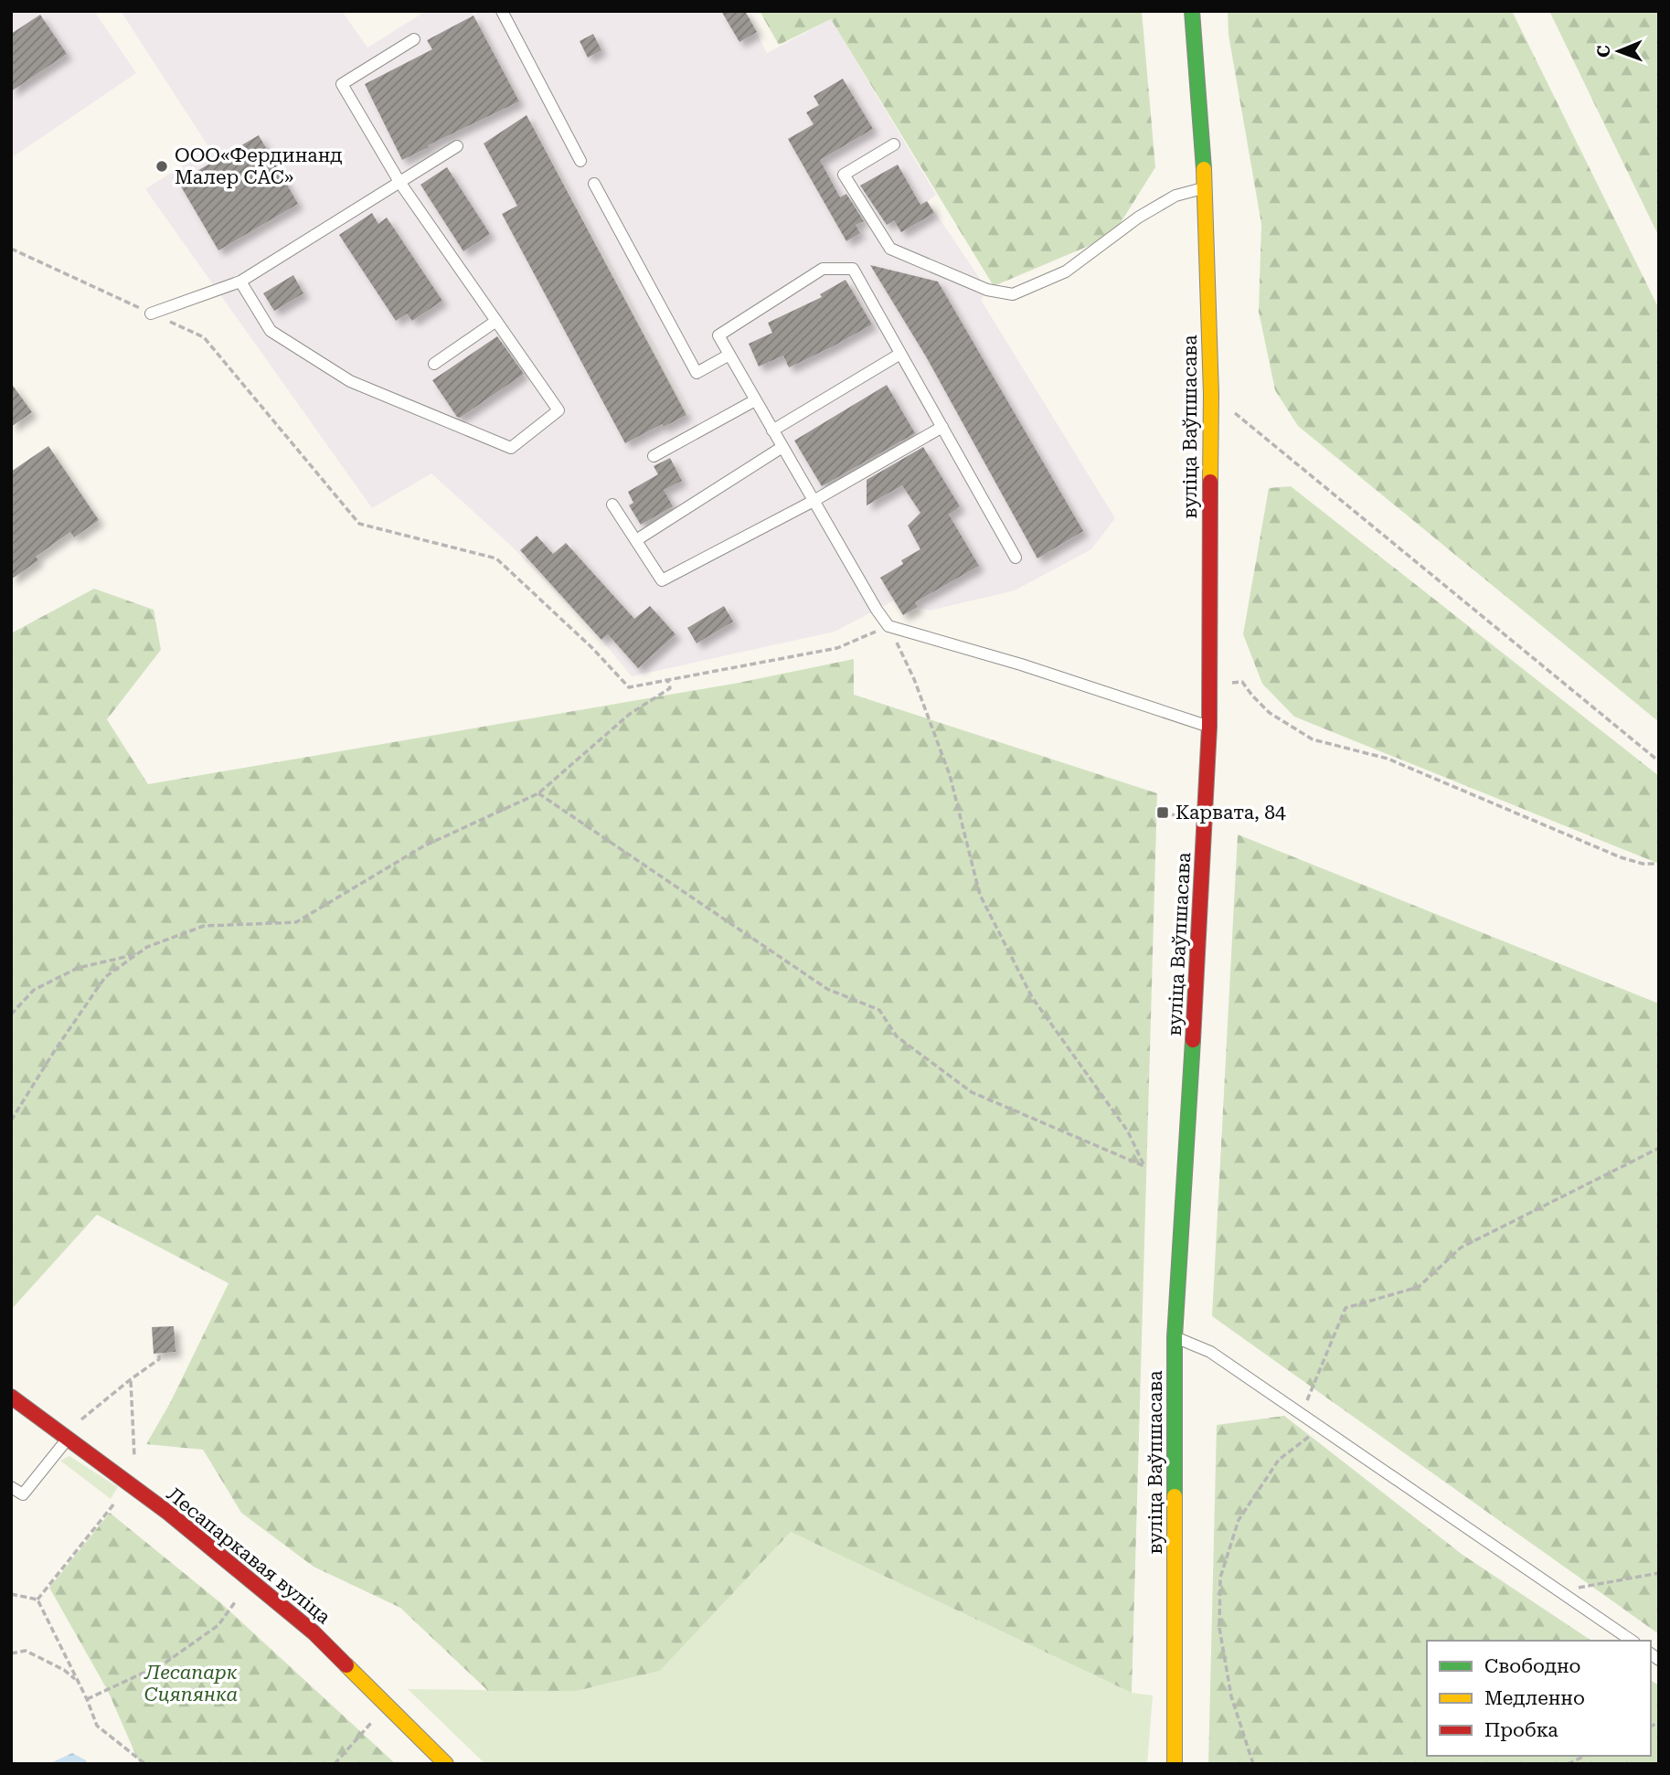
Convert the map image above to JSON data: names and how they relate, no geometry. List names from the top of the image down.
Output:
{
  "streets": {
    "main road": ["вуліца Ваўпшасава", "Лесапаркавая вуліца"]
  },
  "parks": ["Лесапарк Сцяпянка"],
  "places": {
    "other": ["ООО«Фердинанд Малер САС»"],
    "transit": ["Карвата, 84"]
  },
  "legend": ["Свободно", "Медленно", "Пробка"],
  "north": "left"
}
